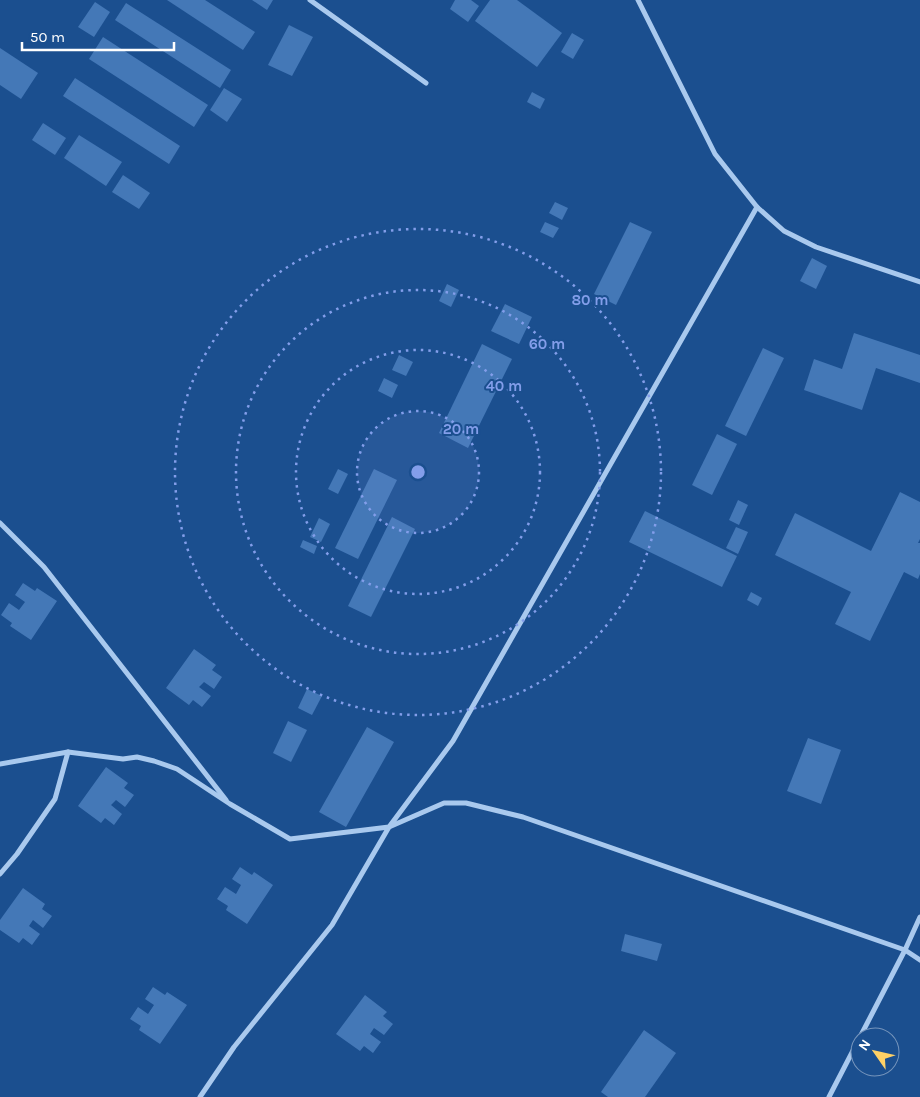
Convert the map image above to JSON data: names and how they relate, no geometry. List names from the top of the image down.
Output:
{
  "scale_bar": "50 m",
  "north": "top left",
  "rings": [
    "80 m",
    "60 m",
    "40 m",
    "20 m"
  ]
}
